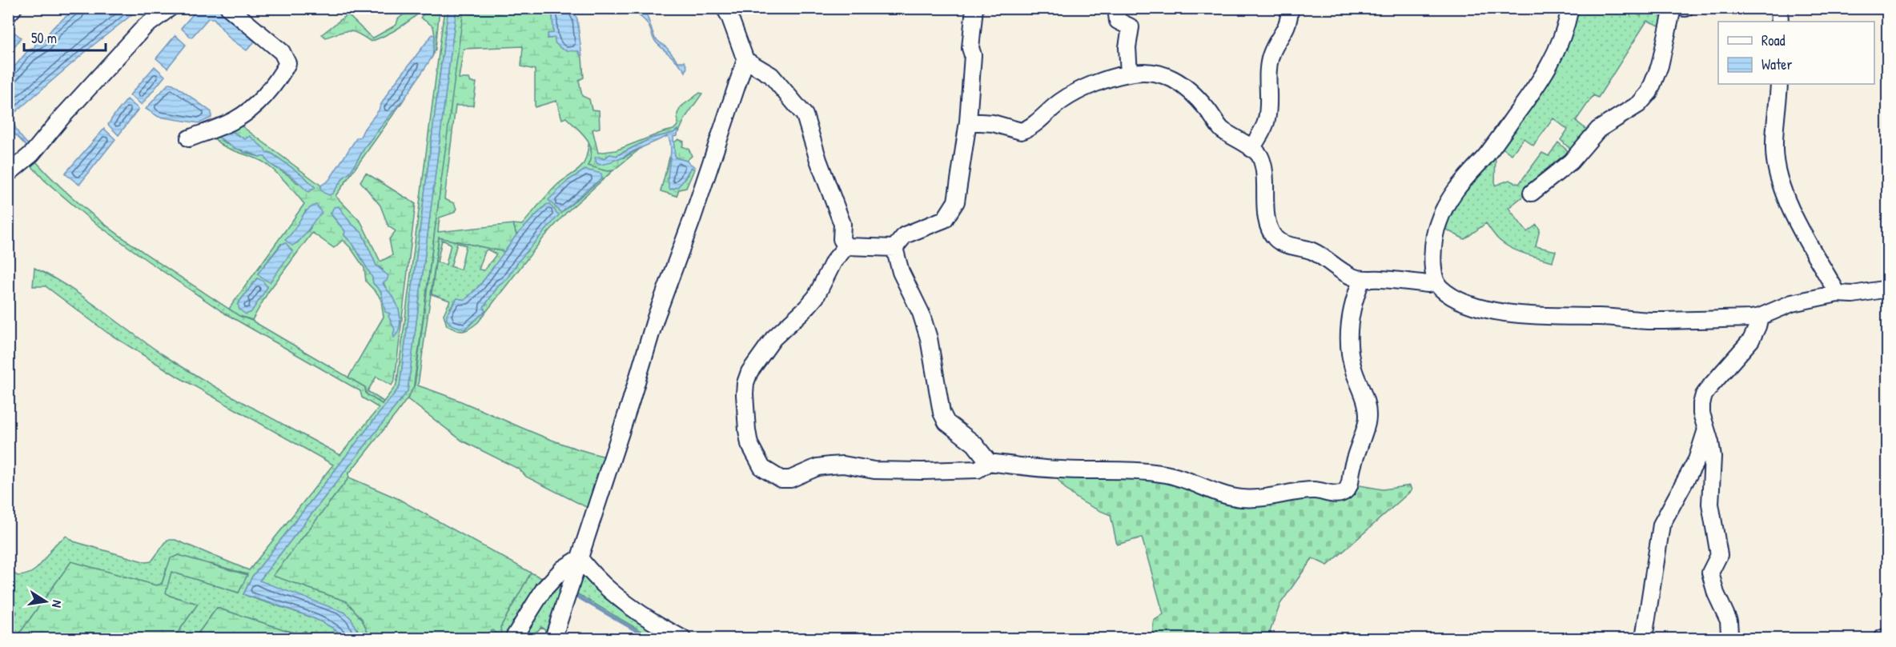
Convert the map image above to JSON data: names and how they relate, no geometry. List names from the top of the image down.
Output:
{
  "legend": ["Road", "Water"],
  "scale_bar": "50 m",
  "north": "right"
}
